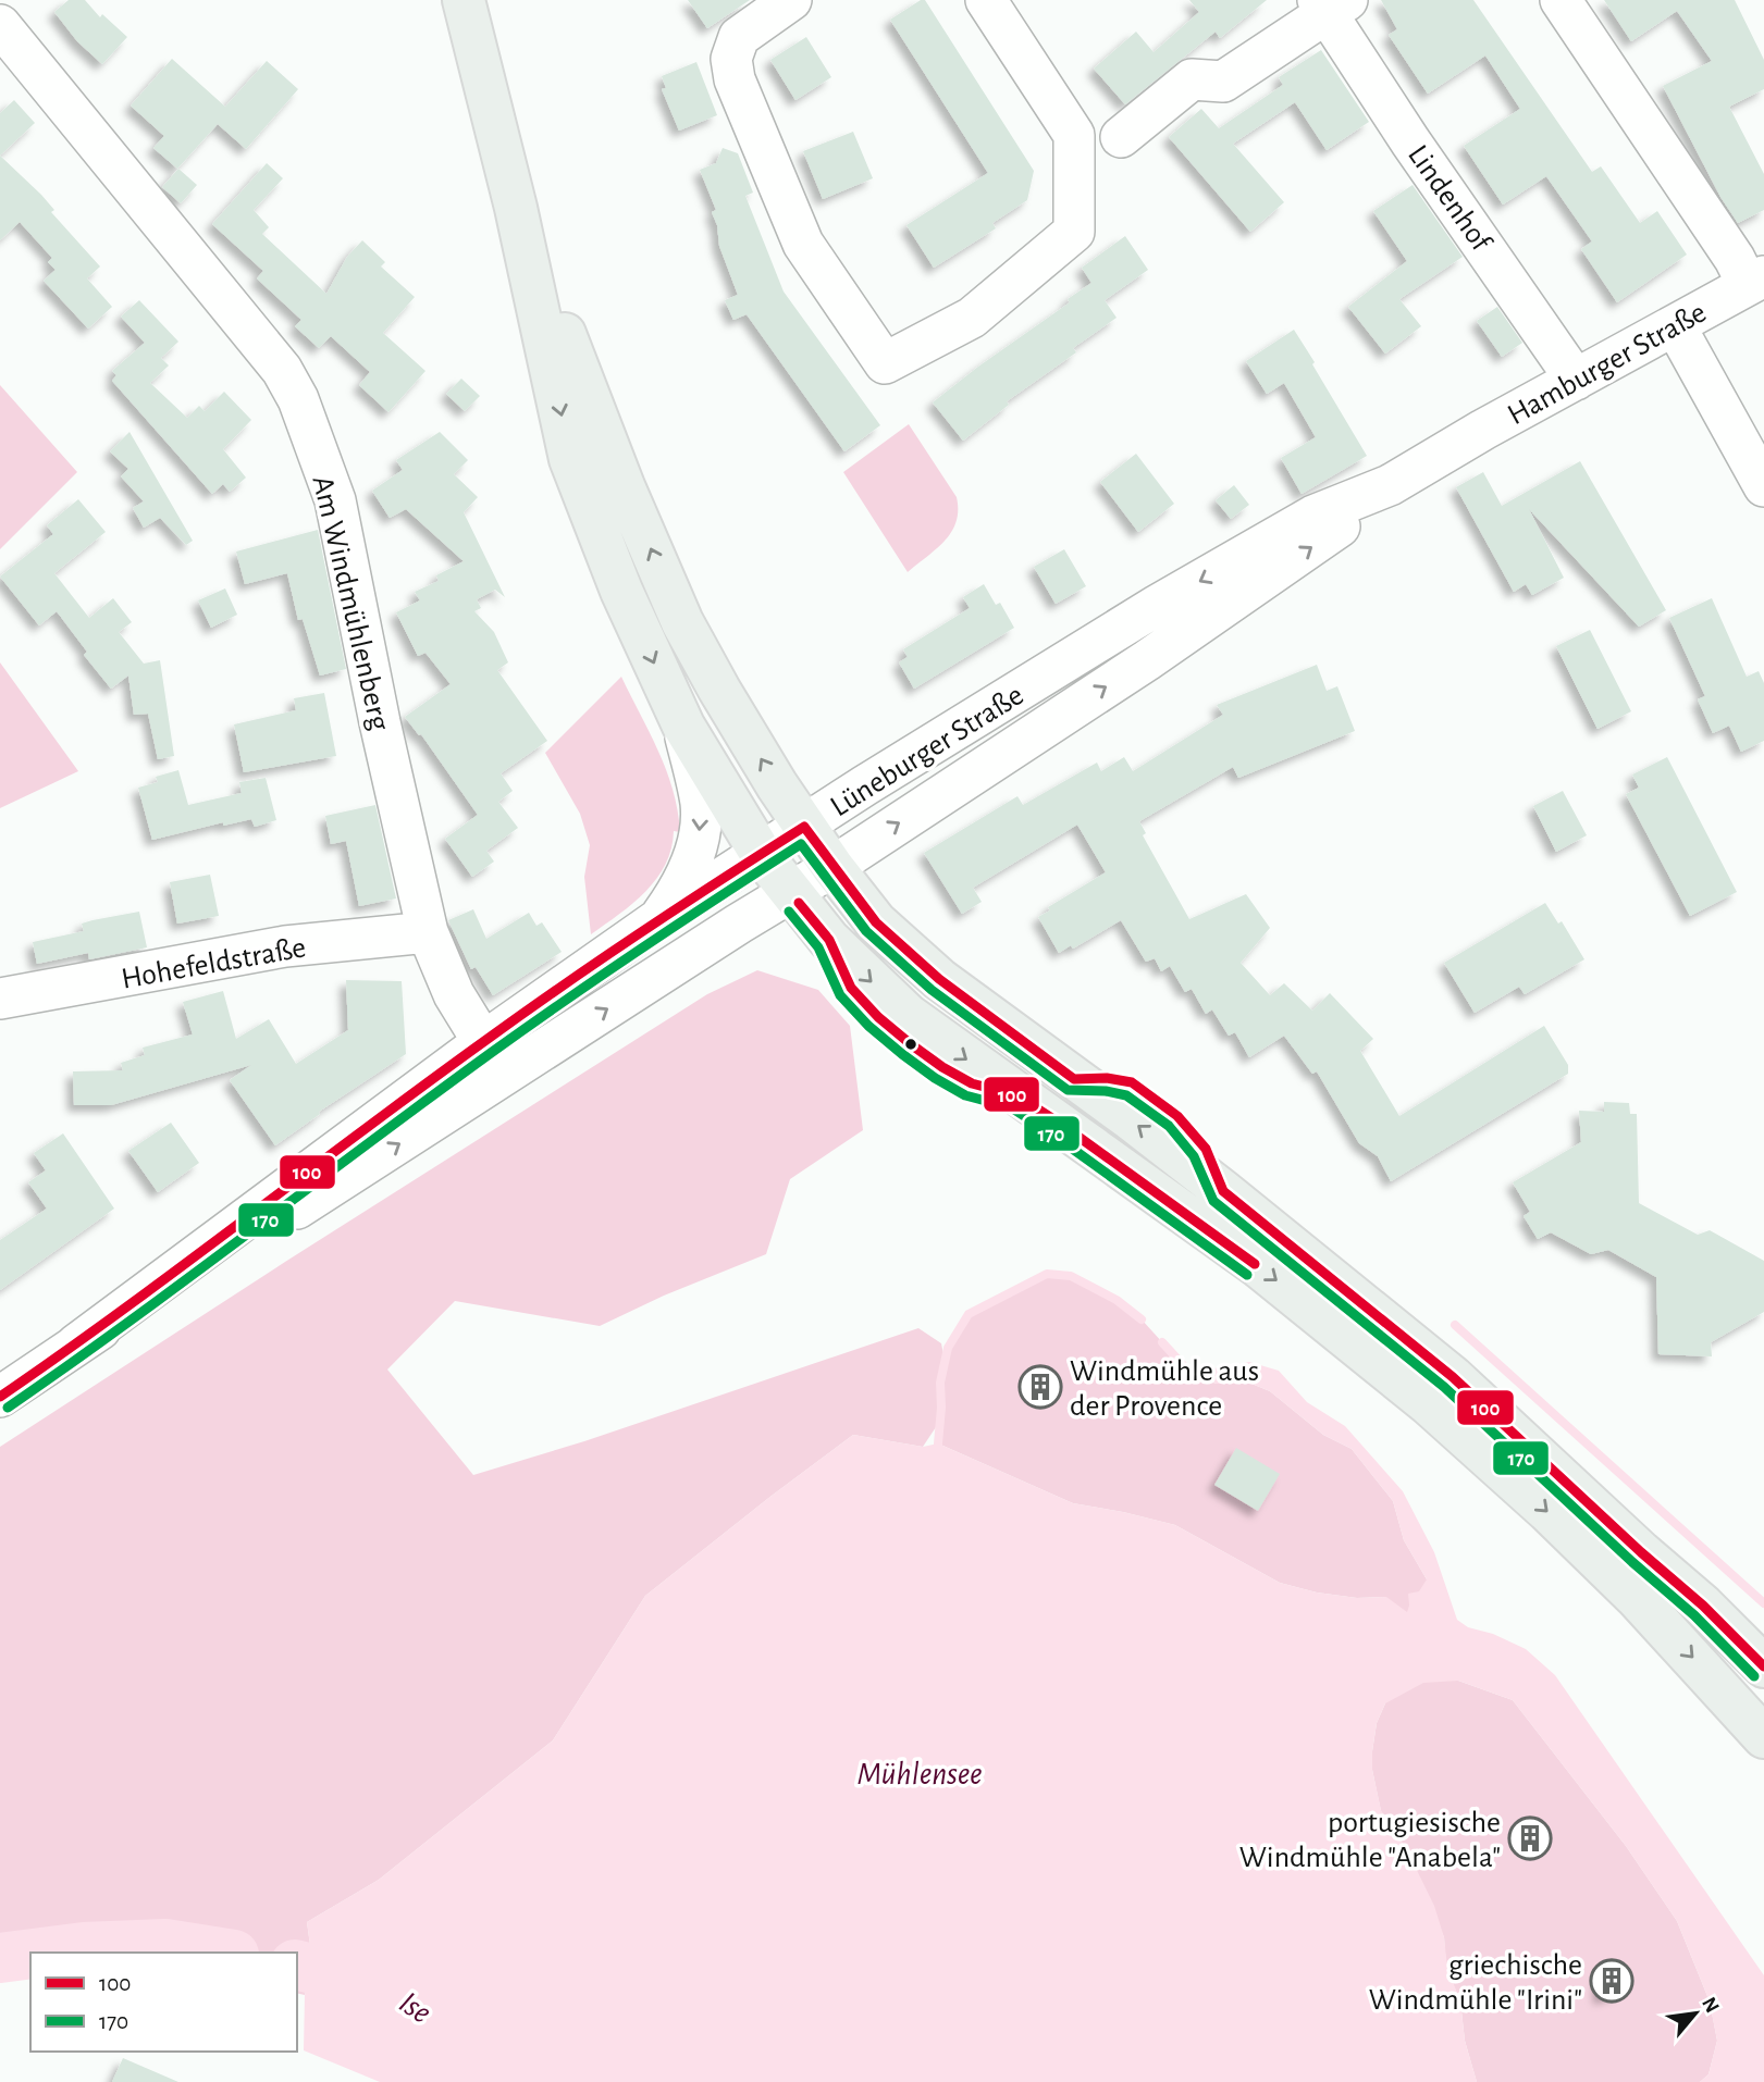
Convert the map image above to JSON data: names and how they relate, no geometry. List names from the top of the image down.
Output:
{
  "streets": {
    "street": [
      "Lindenhof",
      "Hamburger Straße",
      "Am Windmühlenberg",
      "Lüneburger Straße",
      "Hohefeldstraße"
    ]
  },
  "crossings": [
    ["Lindenhof", "Hamburger Straße"],
    ["Hamburger Straße", "Lüneburger Straße"],
    ["Am Windmühlenberg", "Lüneburger Straße"],
    ["Am Windmühlenberg", "Hohefeldstraße"]
  ],
  "water": ["Mühlensee", "Ise"],
  "places": {
    "building": ["Windmühle aus der Provence", "portugiesische Windmühle \"Anabela\"", "griechische Windmühle \"Irini\""]
  },
  "lines": ["transit line 100", "transit line 170"],
  "legend": ["100", "170"],
  "north": "top right"
}
